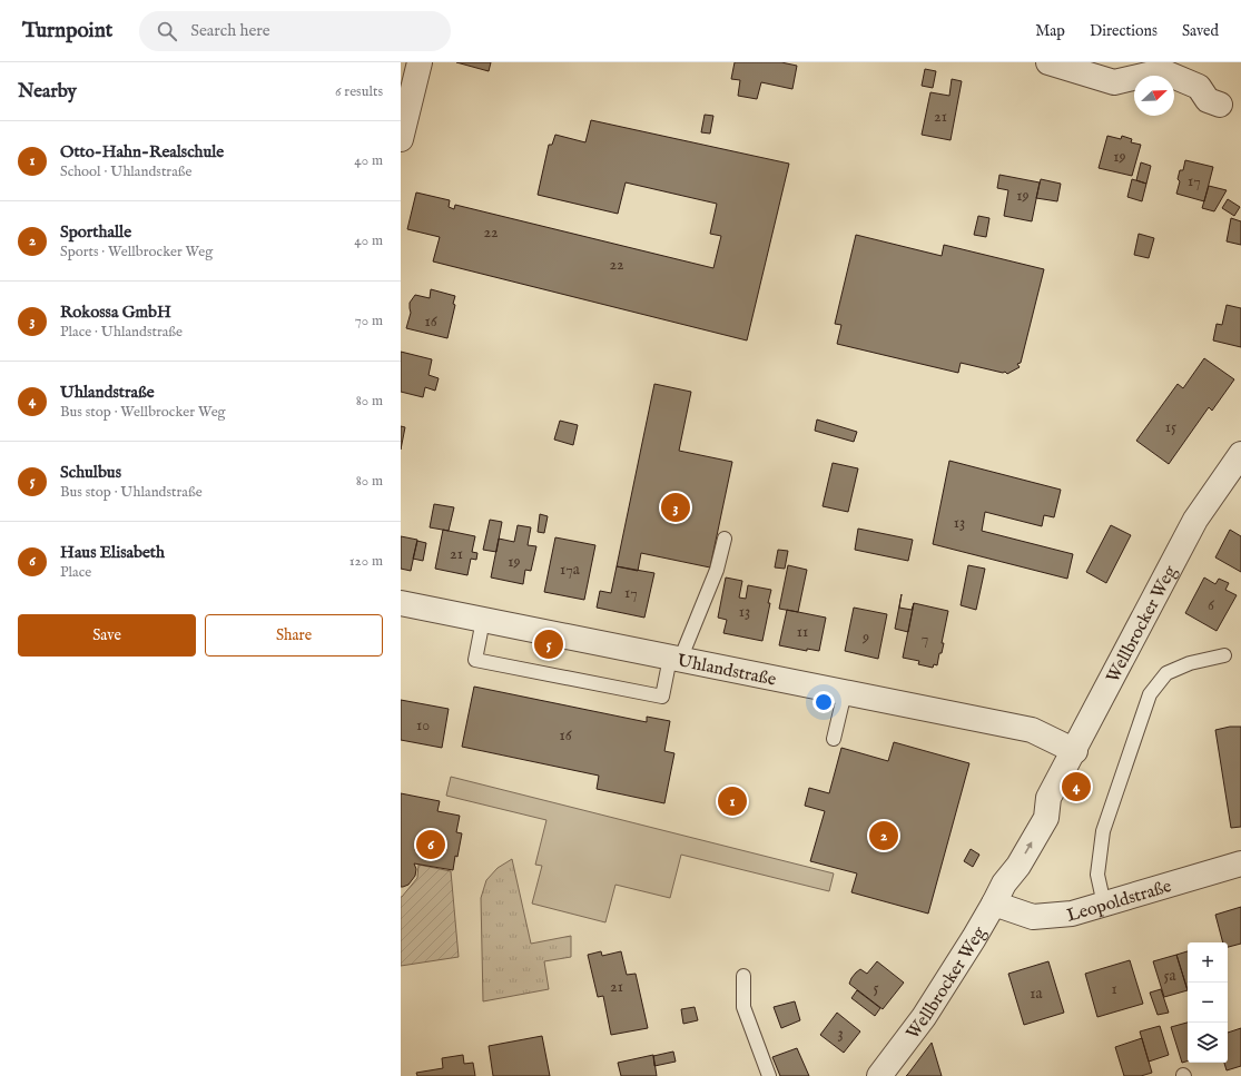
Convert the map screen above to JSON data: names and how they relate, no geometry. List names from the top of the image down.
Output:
{
  "streets": {
    "street": ["Wellbrocker Weg", "Uhlandstraße", "Leopoldstraße"]
  },
  "crossings": [
    ["Wellbrocker Weg", "Uhlandstraße"],
    ["Wellbrocker Weg", "Leopoldstraße"]
  ],
  "house_numbers": [
    "21",
    "19",
    "17",
    "19",
    "22",
    "22",
    "16",
    "15",
    "13",
    "21",
    "19",
    "17a",
    "17",
    "6",
    "13",
    "11",
    "9",
    "7",
    "10",
    "16",
    "5a",
    "21",
    "5",
    "1",
    "1a",
    "3"
  ],
  "north": "top right",
  "page": {
    "header": "Turnpoint",
    "search": "Search here",
    "nav": ["Map", "Directions", "Saved"],
    "heading": ["Nearby", "6 results"],
    "list": [
      {
        "mark": "1",
        "name": "Otto-Hahn-Realschule",
        "note": "School · Uhlandstraße",
        "value": "40 m"
      },
      {
        "mark": "2",
        "name": "Sporthalle",
        "note": "Sports · Wellbrocker Weg",
        "value": "40 m"
      },
      {
        "mark": "3",
        "name": "Rokossa GmbH",
        "note": "Place · Uhlandstraße",
        "value": "70 m"
      },
      {
        "mark": "4",
        "name": "Uhlandstraße",
        "note": "Bus stop · Wellbrocker Weg",
        "value": "80 m"
      },
      {
        "mark": "5",
        "name": "Schulbus",
        "note": "Bus stop · Uhlandstraße",
        "value": "80 m"
      },
      {
        "mark": "6",
        "name": "Haus Elisabeth",
        "note": "Place",
        "value": "120 m"
      }
    ],
    "pins": [
      "3",
      "5",
      "4",
      "1",
      "2",
      "6"
    ],
    "buttons": ["Save", "Share"],
    "map_buttons": ["+", "−"]
  }
}
